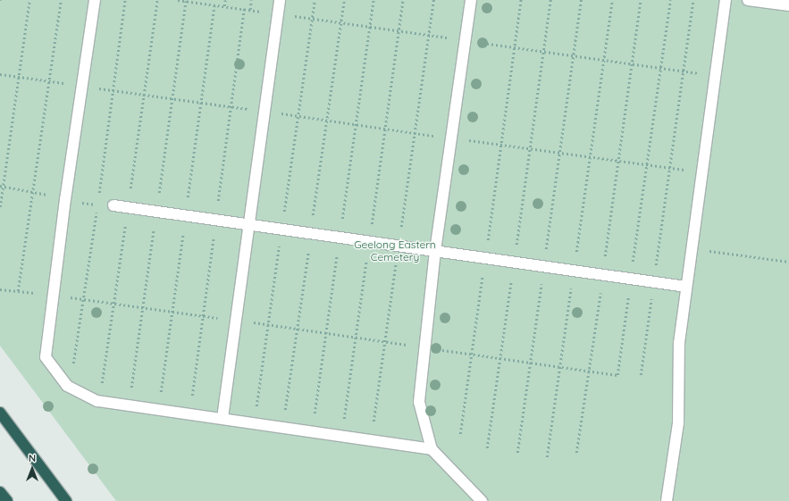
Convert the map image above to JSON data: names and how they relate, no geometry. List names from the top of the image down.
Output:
{
  "parks": ["Geelong Eastern Cemetery"],
  "north": "top"
}
